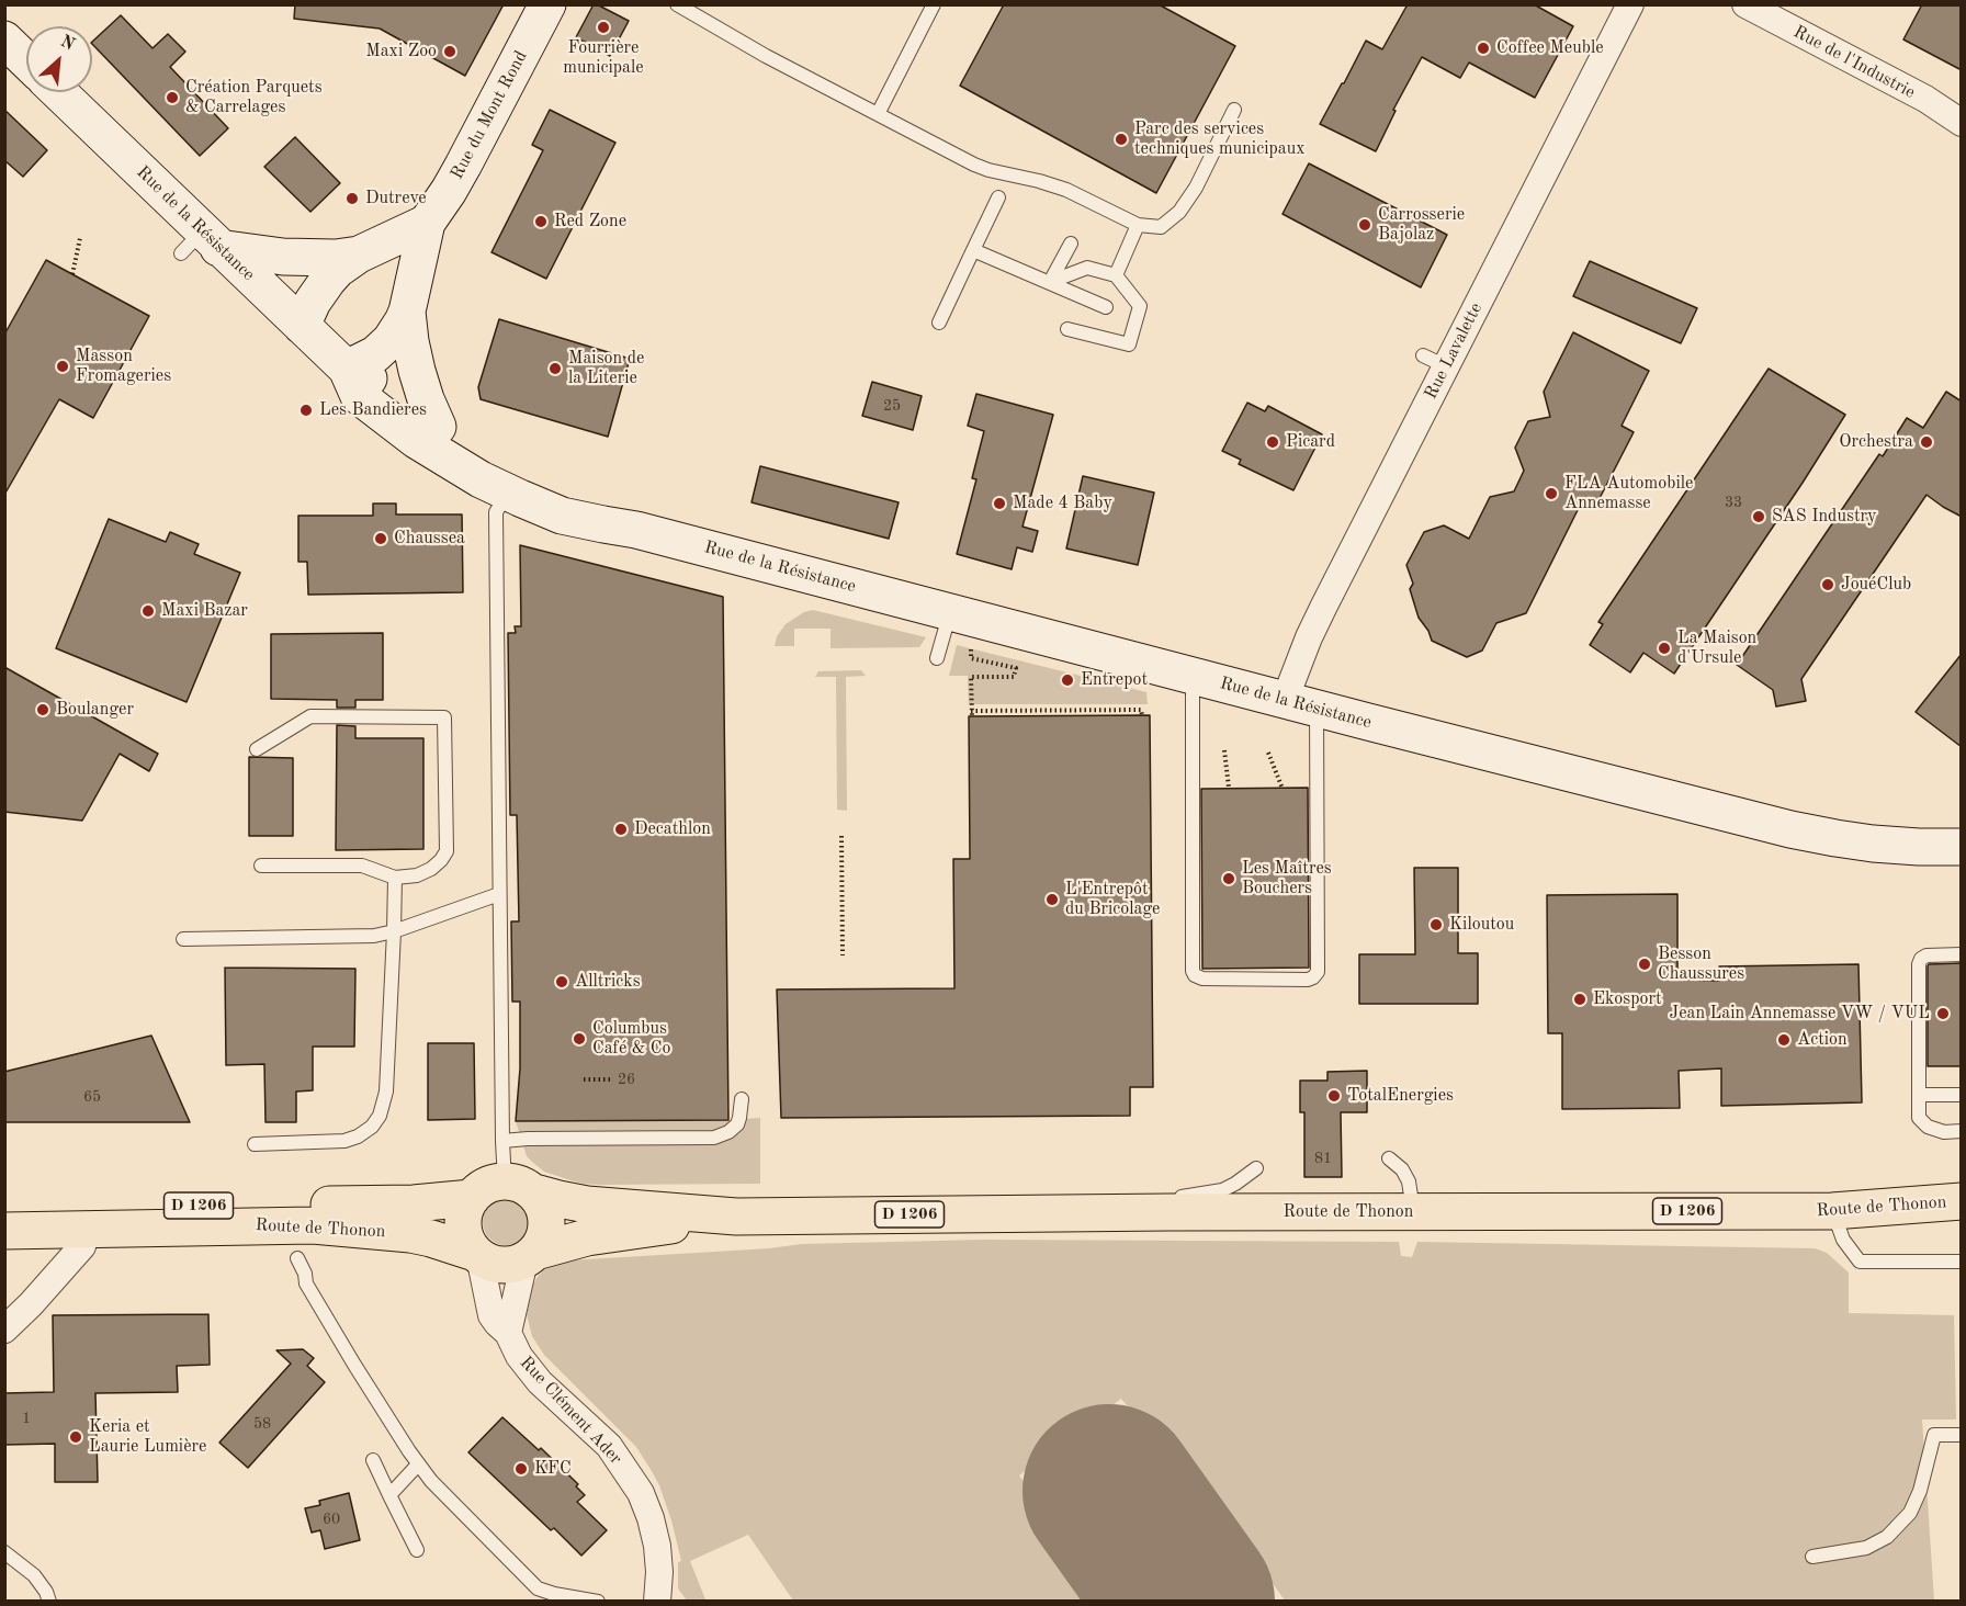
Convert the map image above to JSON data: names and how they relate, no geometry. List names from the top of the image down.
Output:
{
  "streets": {
    "main road": ["D 1206", "Route de Thonon"],
    "street": [
      "Rue de l'Industrie",
      "Rue du Mont Rond",
      "Rue de la Résistance",
      "Rue Lavalette",
      "Rue Clément Ader"
    ]
  },
  "crossings": [
    ["Rue du Mont Rond", "Rue de la Résistance"],
    ["Rue de la Résistance", "Rue Lavalette"],
    ["Route de Thonon", "Rue Clément Ader"]
  ],
  "places": [
    "Fourrière municipale",
    "Coffee Meuble",
    "Maxi Zoo",
    "Création Parquets & Carrelages",
    "Parc des services techniques municipaux",
    "Dutreve",
    "Red Zone",
    "Carrosserie Bajolaz",
    "Masson Fromageries",
    "Maison de la Literie",
    "Les Bandieres",
    "Picard",
    "Orchestra",
    "FLA Automobile Annemasse",
    "Made 4 Baby",
    "SAS Industry",
    "Chaussea",
    "JouéClub",
    "Maxi Bazar",
    "La Maison d'Ursule",
    "Entrepot",
    "Boulanger",
    "Decathlon",
    "Les Maîtres Bouchers",
    "L'Entrepôt du Bricolage",
    "Kiloutou",
    "Besson Chaussures",
    "Alltricks",
    "Ekosport",
    "Jean Lain Annemasse VW / VUL",
    "Columbus Café & Co",
    "Action",
    "TotalEnergies",
    "Keria et Laurie Lumière",
    "KFC"
  ],
  "house_numbers": [
    "25",
    "33",
    "26",
    "65",
    "81",
    "1",
    "58",
    "60"
  ],
  "north": "top right"
}
